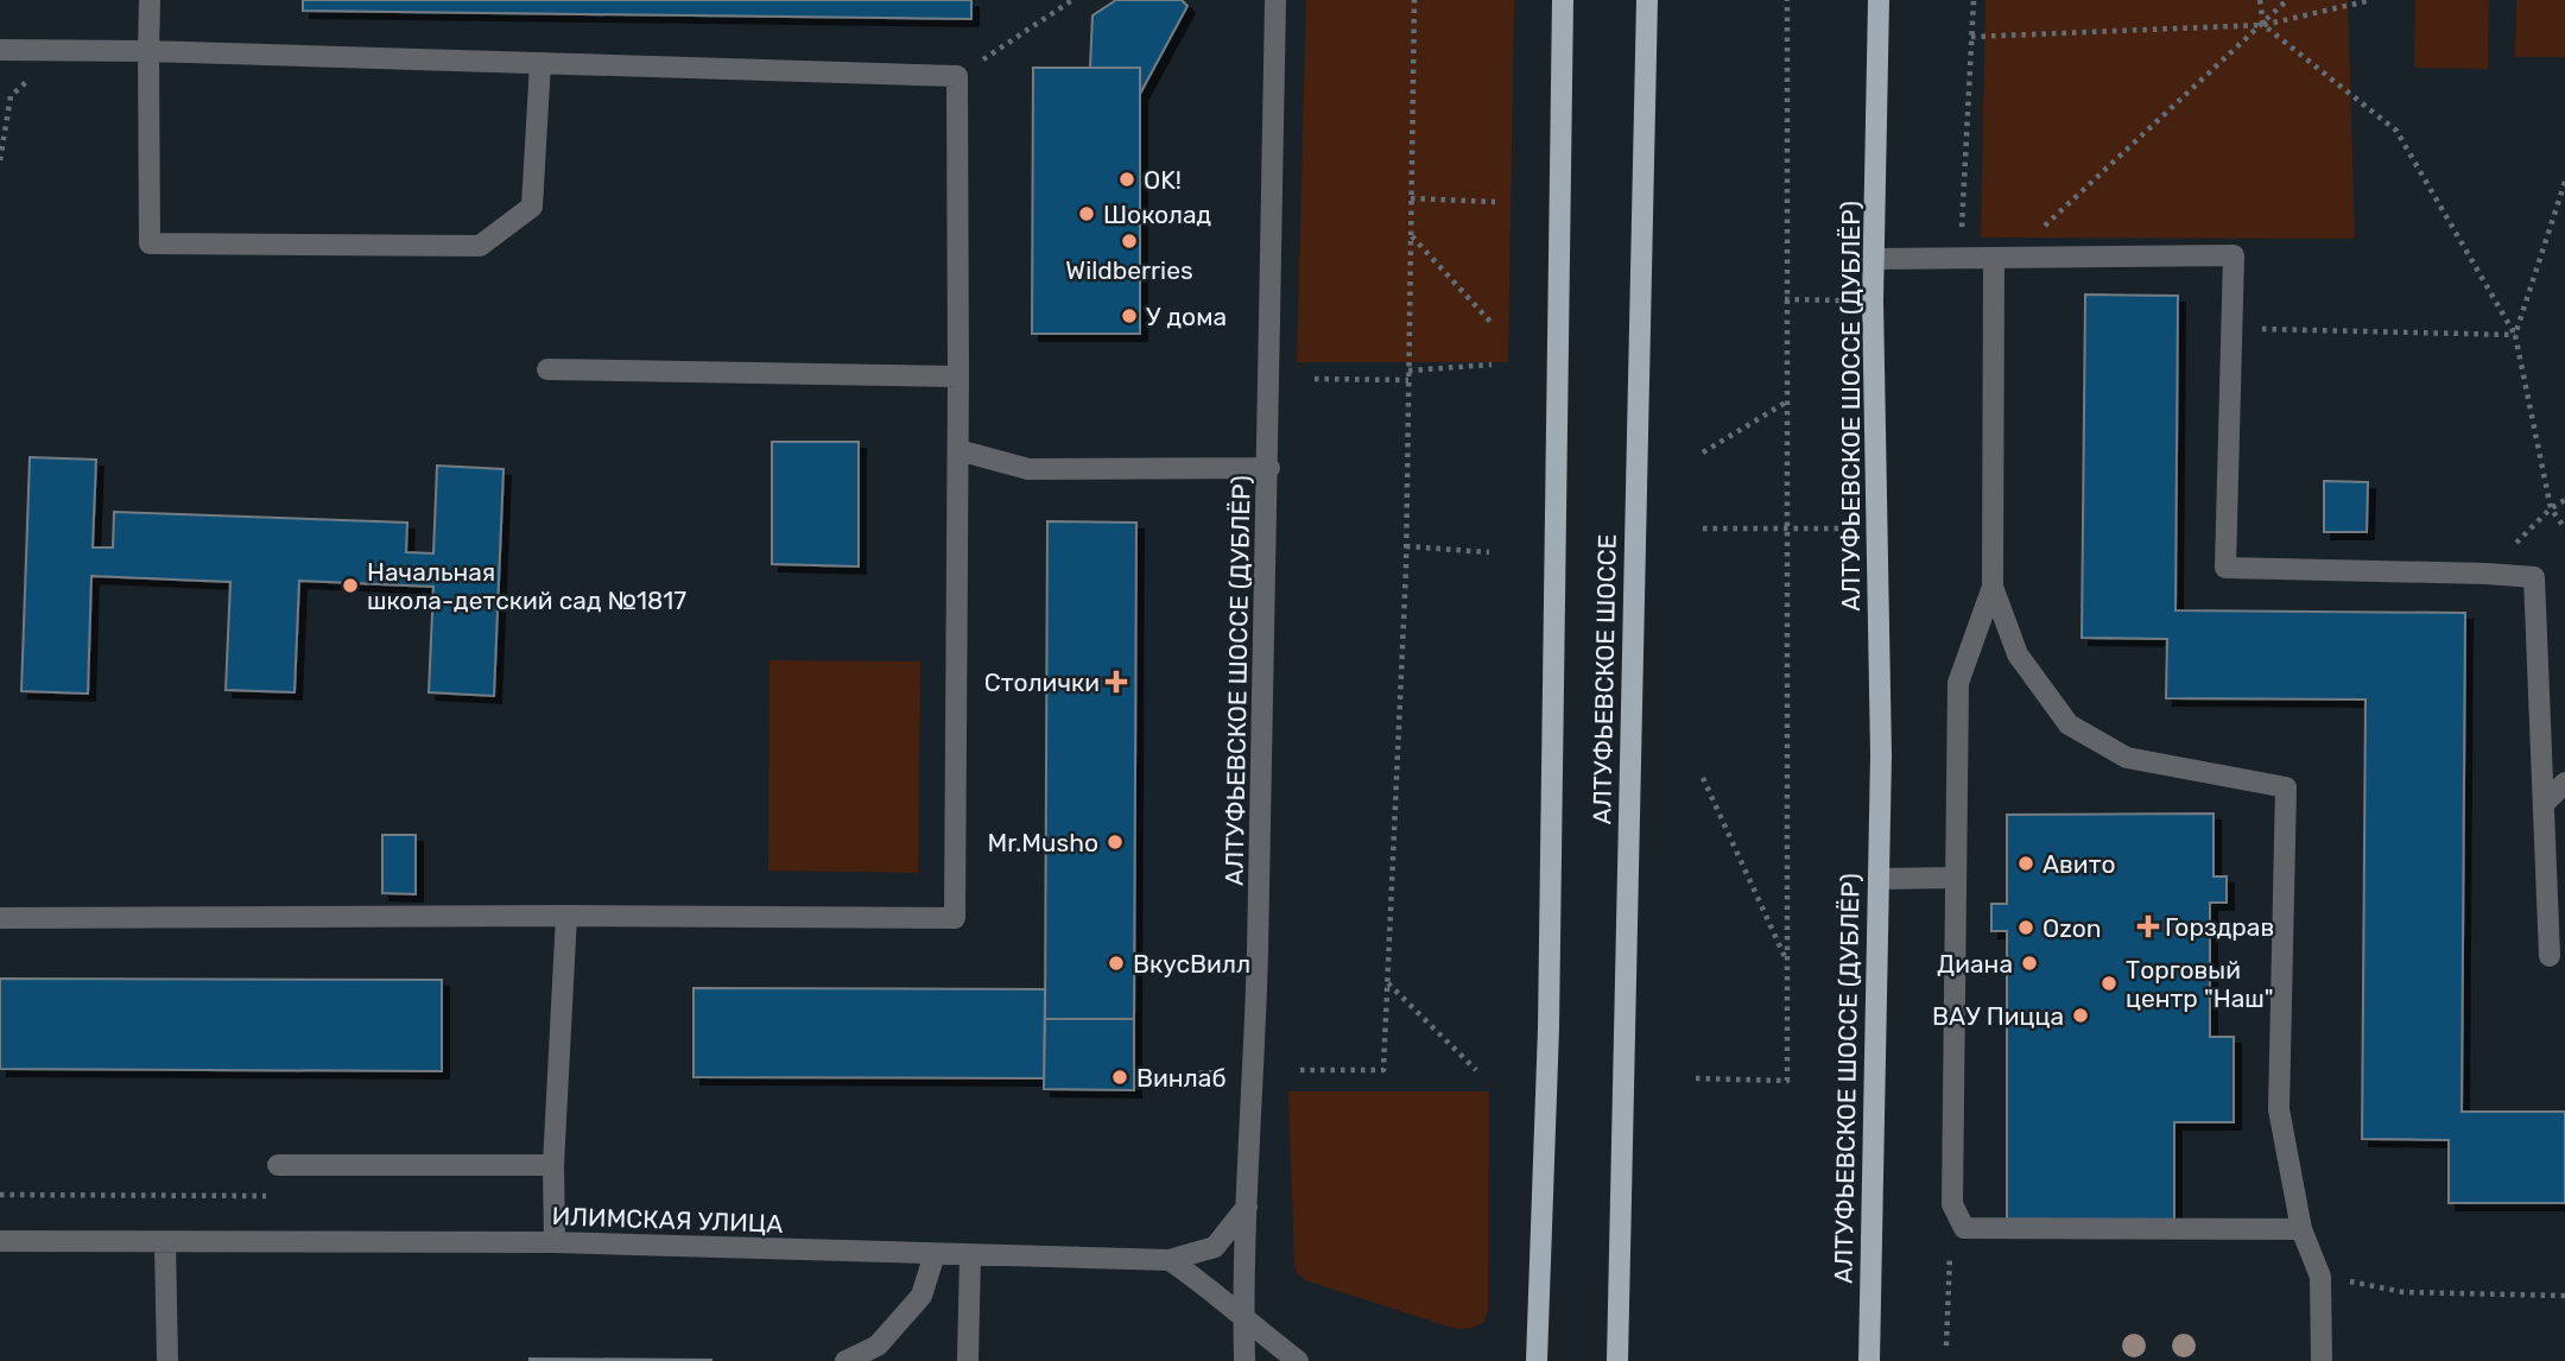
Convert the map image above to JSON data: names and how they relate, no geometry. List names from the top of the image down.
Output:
{
  "streets": {
    "main road": ["АЛТУФЬЕВСКОЕ ШОССЕ (ДУБЛЁР)", "АЛТУФЬЕВСКОЕ ШОССЕ"],
    "street": ["ИЛИМСКАЯ УЛИЦА"]
  },
  "places": {
    "other": [
      "OK!",
      "Шоколад",
      "Wildberries",
      "У дома",
      "Начальная школа-детский сад №1817",
      "Mr.Musho",
      "Авито",
      "Ozon",
      "ВкусВилл",
      "Диана",
      "Торговый центр \"Наш\"",
      "ВАУ Пицца",
      "Винлаб"
    ],
    "health": ["Столички", "Горздрав"]
  }
}
